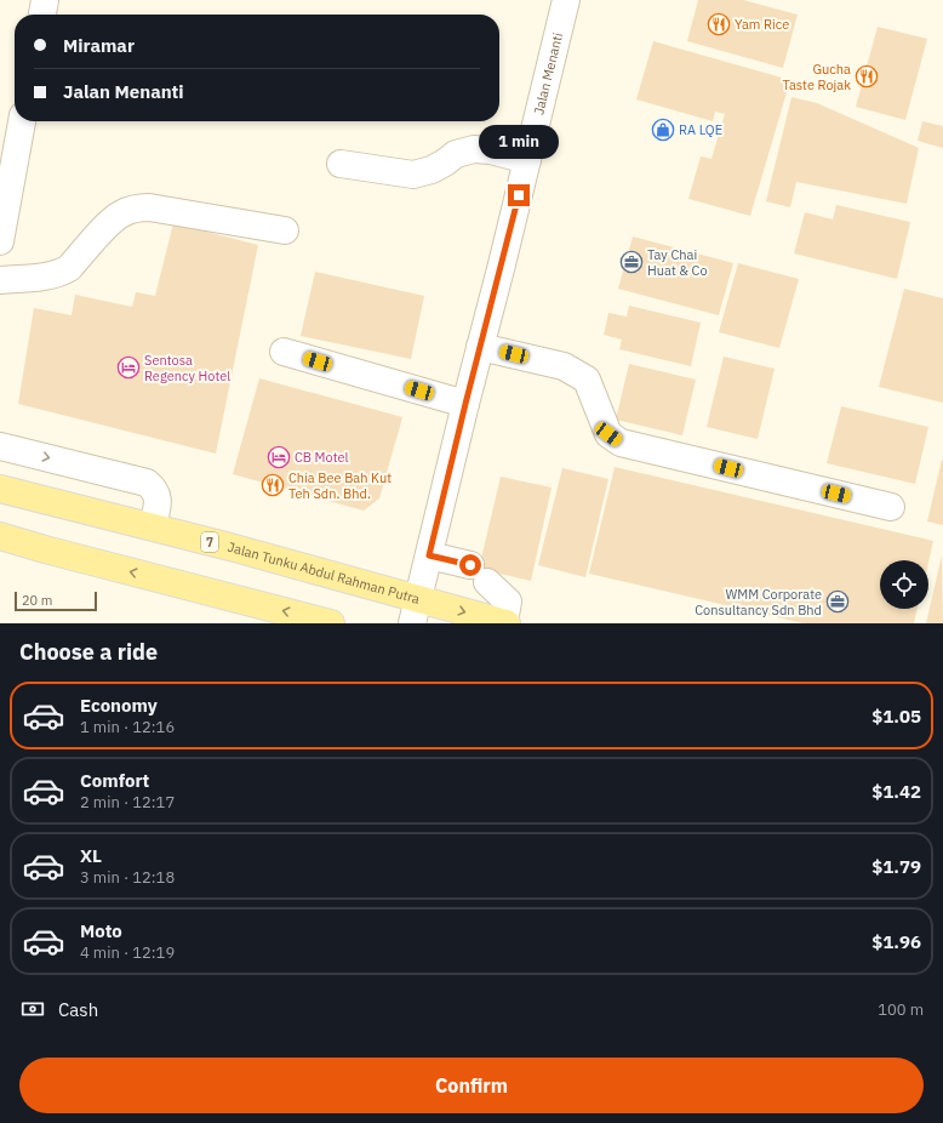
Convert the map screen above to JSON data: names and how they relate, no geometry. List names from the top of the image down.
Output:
{
  "streets": {
    "main road": ["7", "Jalan Tunku Abdul Rahman Putra"],
    "street": ["Jalan Menanti"]
  },
  "crossings": [
    ["Jalan Menanti", "Jalan Tunku Abdul Rahman Putra"]
  ],
  "places": {
    "restaurant": ["Yam Rice", "Gucha Taste Rojak", "Chia Bee Bah Kut Teh Sdn. Bhd."],
    "shop": ["RA LQE"],
    "office": ["Tay Chai Huat & Co", "WMM Corporate Consultancy Sdn Bhd"],
    "hotel": ["Sentosa Regency Hotel", "CB Motel"]
  },
  "scale_bar": "20 m",
  "page": {
    "banner": ["Miramar", "Jalan Menanti"],
    "bubble": "1 min",
    "scale": "20 m",
    "heading": "Choose a ride",
    "list": [
      {
        "name": "Economy",
        "note": "1 min · 12:16",
        "value": "$1.05"
      },
      {
        "name": "Comfort",
        "note": "2 min · 12:17",
        "value": "$1.42"
      },
      {
        "name": "XL",
        "note": "3 min · 12:18",
        "value": "$1.79"
      },
      {
        "name": "Moto",
        "note": "4 min · 12:19",
        "value": "$1.96"
      }
    ],
    "pay": ["Cash", "100 m"],
    "buttons": "Confirm"
  }
}
